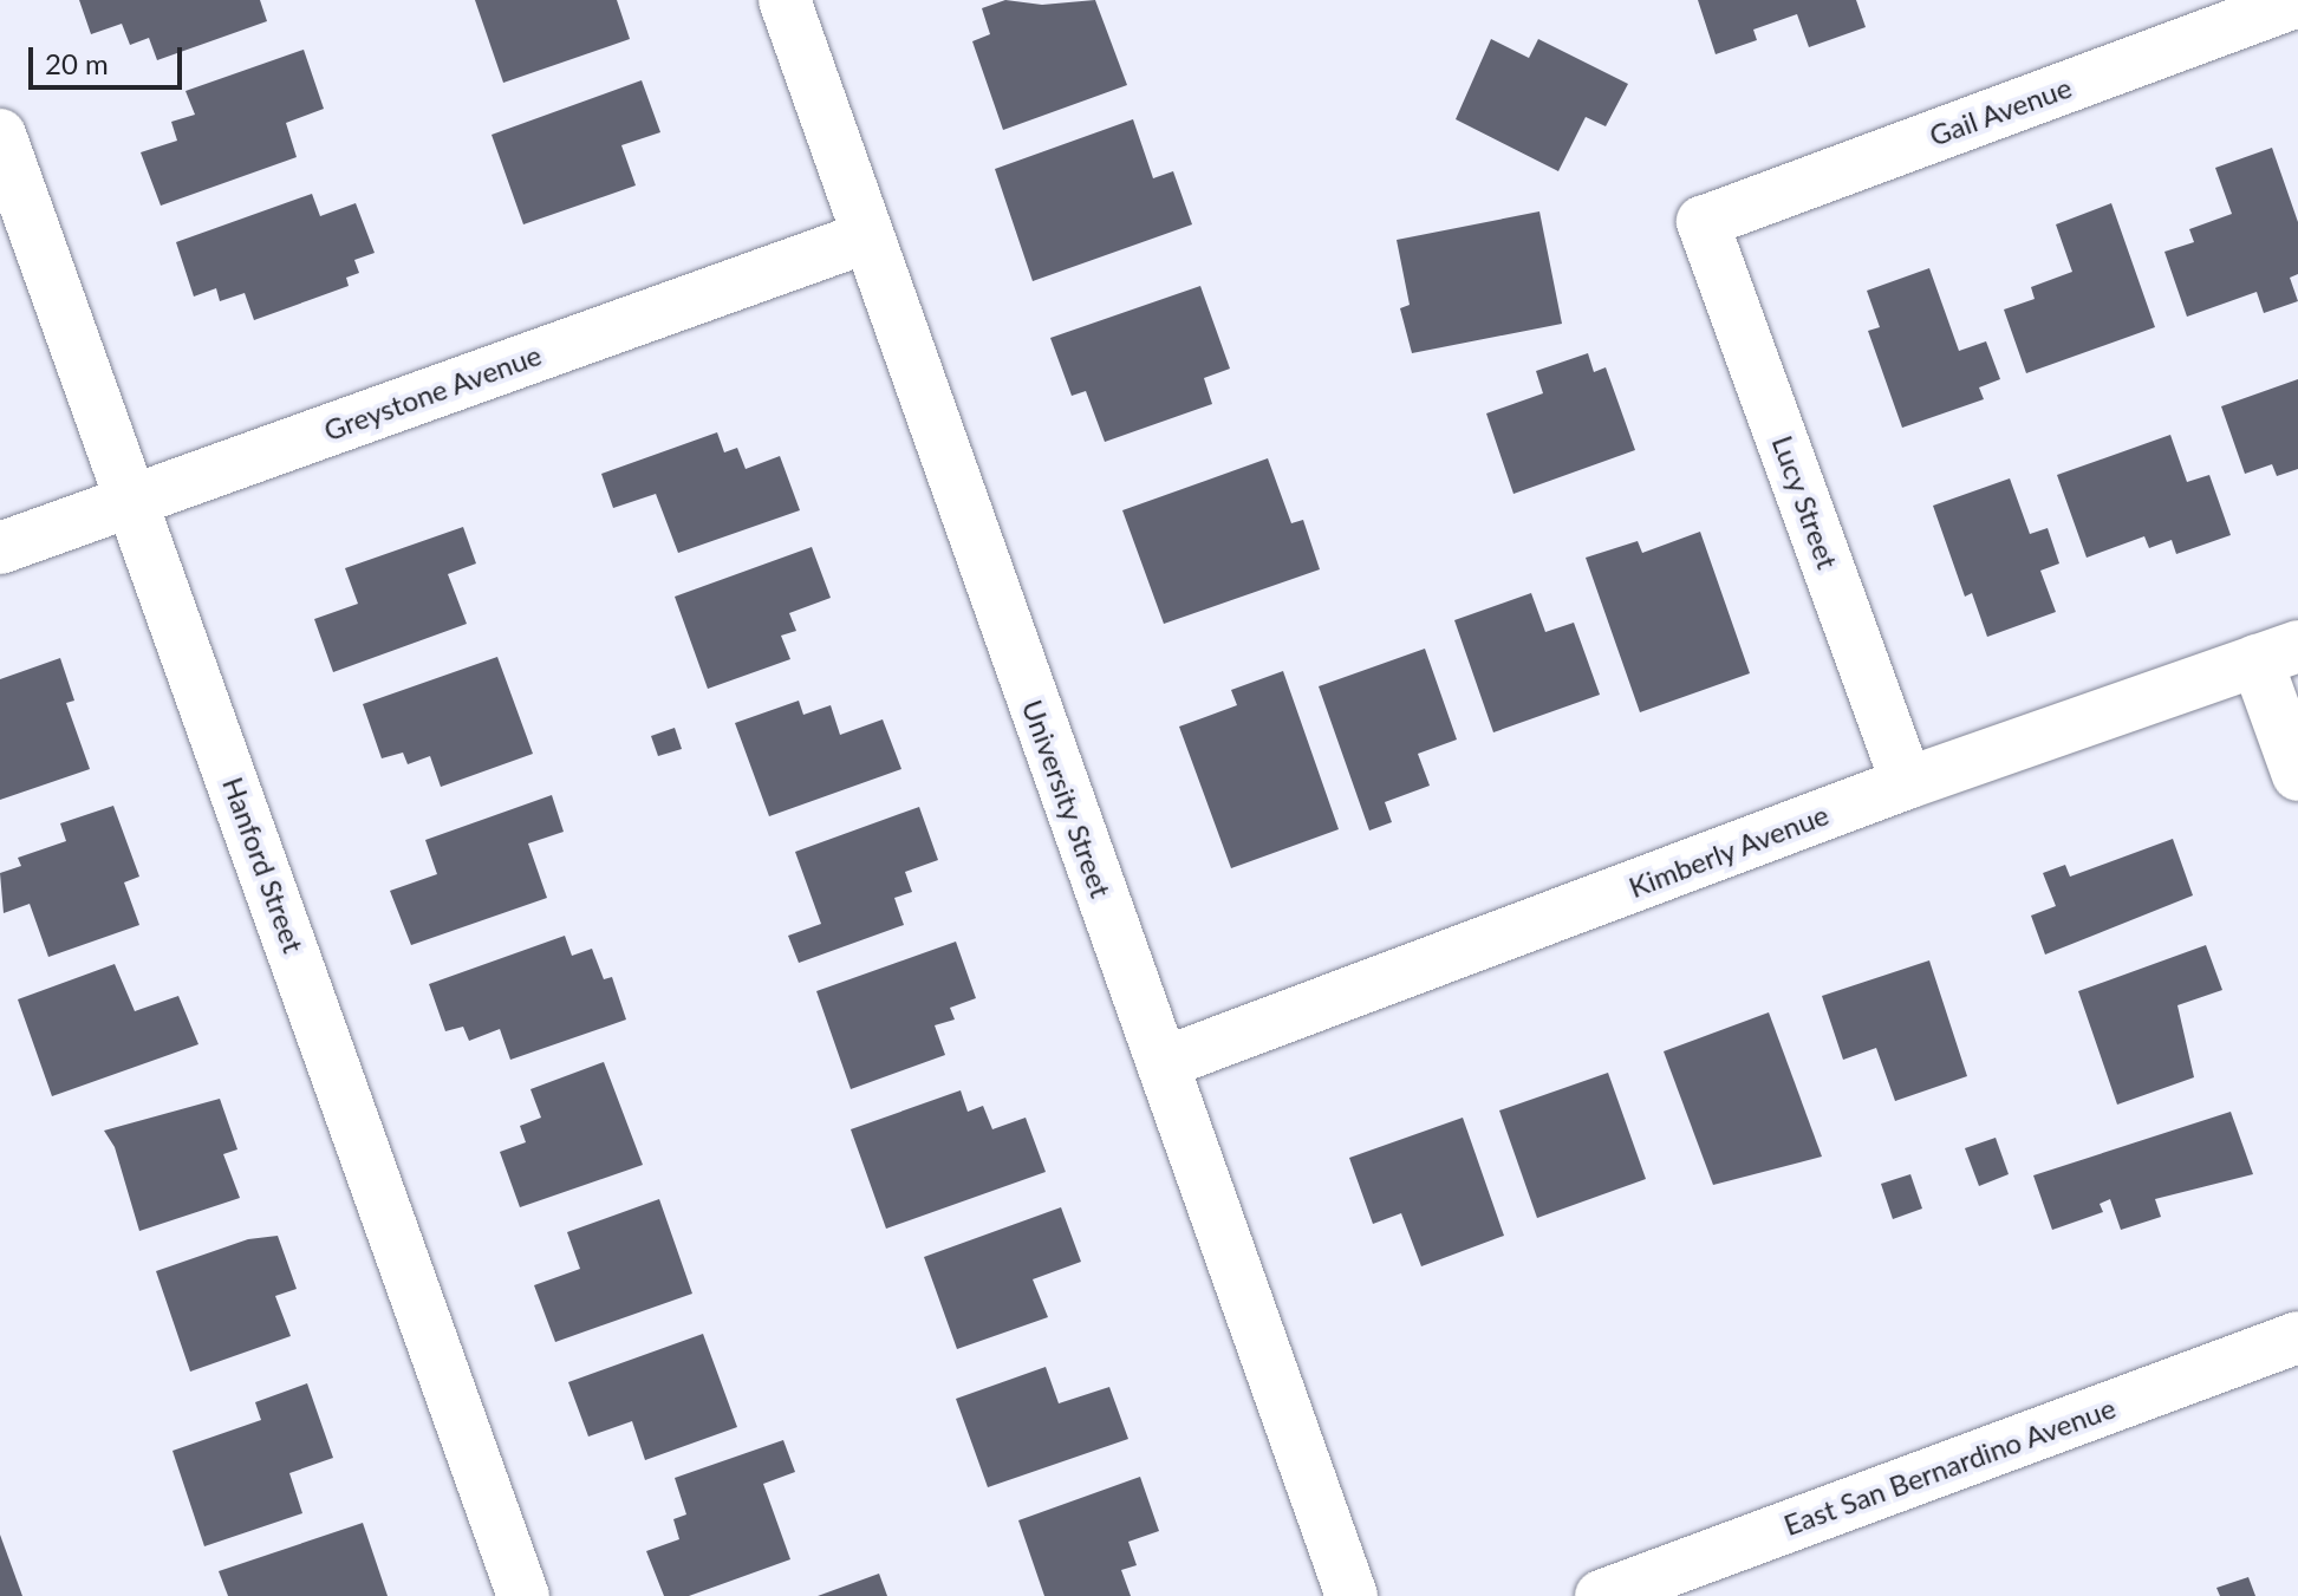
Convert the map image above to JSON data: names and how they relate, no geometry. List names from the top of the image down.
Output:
{
  "streets": {
    "street": [
      "Gail Avenue",
      "Greystone Avenue",
      "Lucy Street",
      "University Street",
      "Kimberly Avenue",
      "Hanford Street",
      "East San Bernardino Avenue"
    ]
  },
  "crossings": [
    ["Gail Avenue", "Lucy Street"],
    ["Greystone Avenue", "University Street"],
    ["Greystone Avenue", "Hanford Street"],
    ["Lucy Street", "Kimberly Avenue"],
    ["University Street", "Kimberly Avenue"]
  ],
  "scale_bar": "20 m"
}
